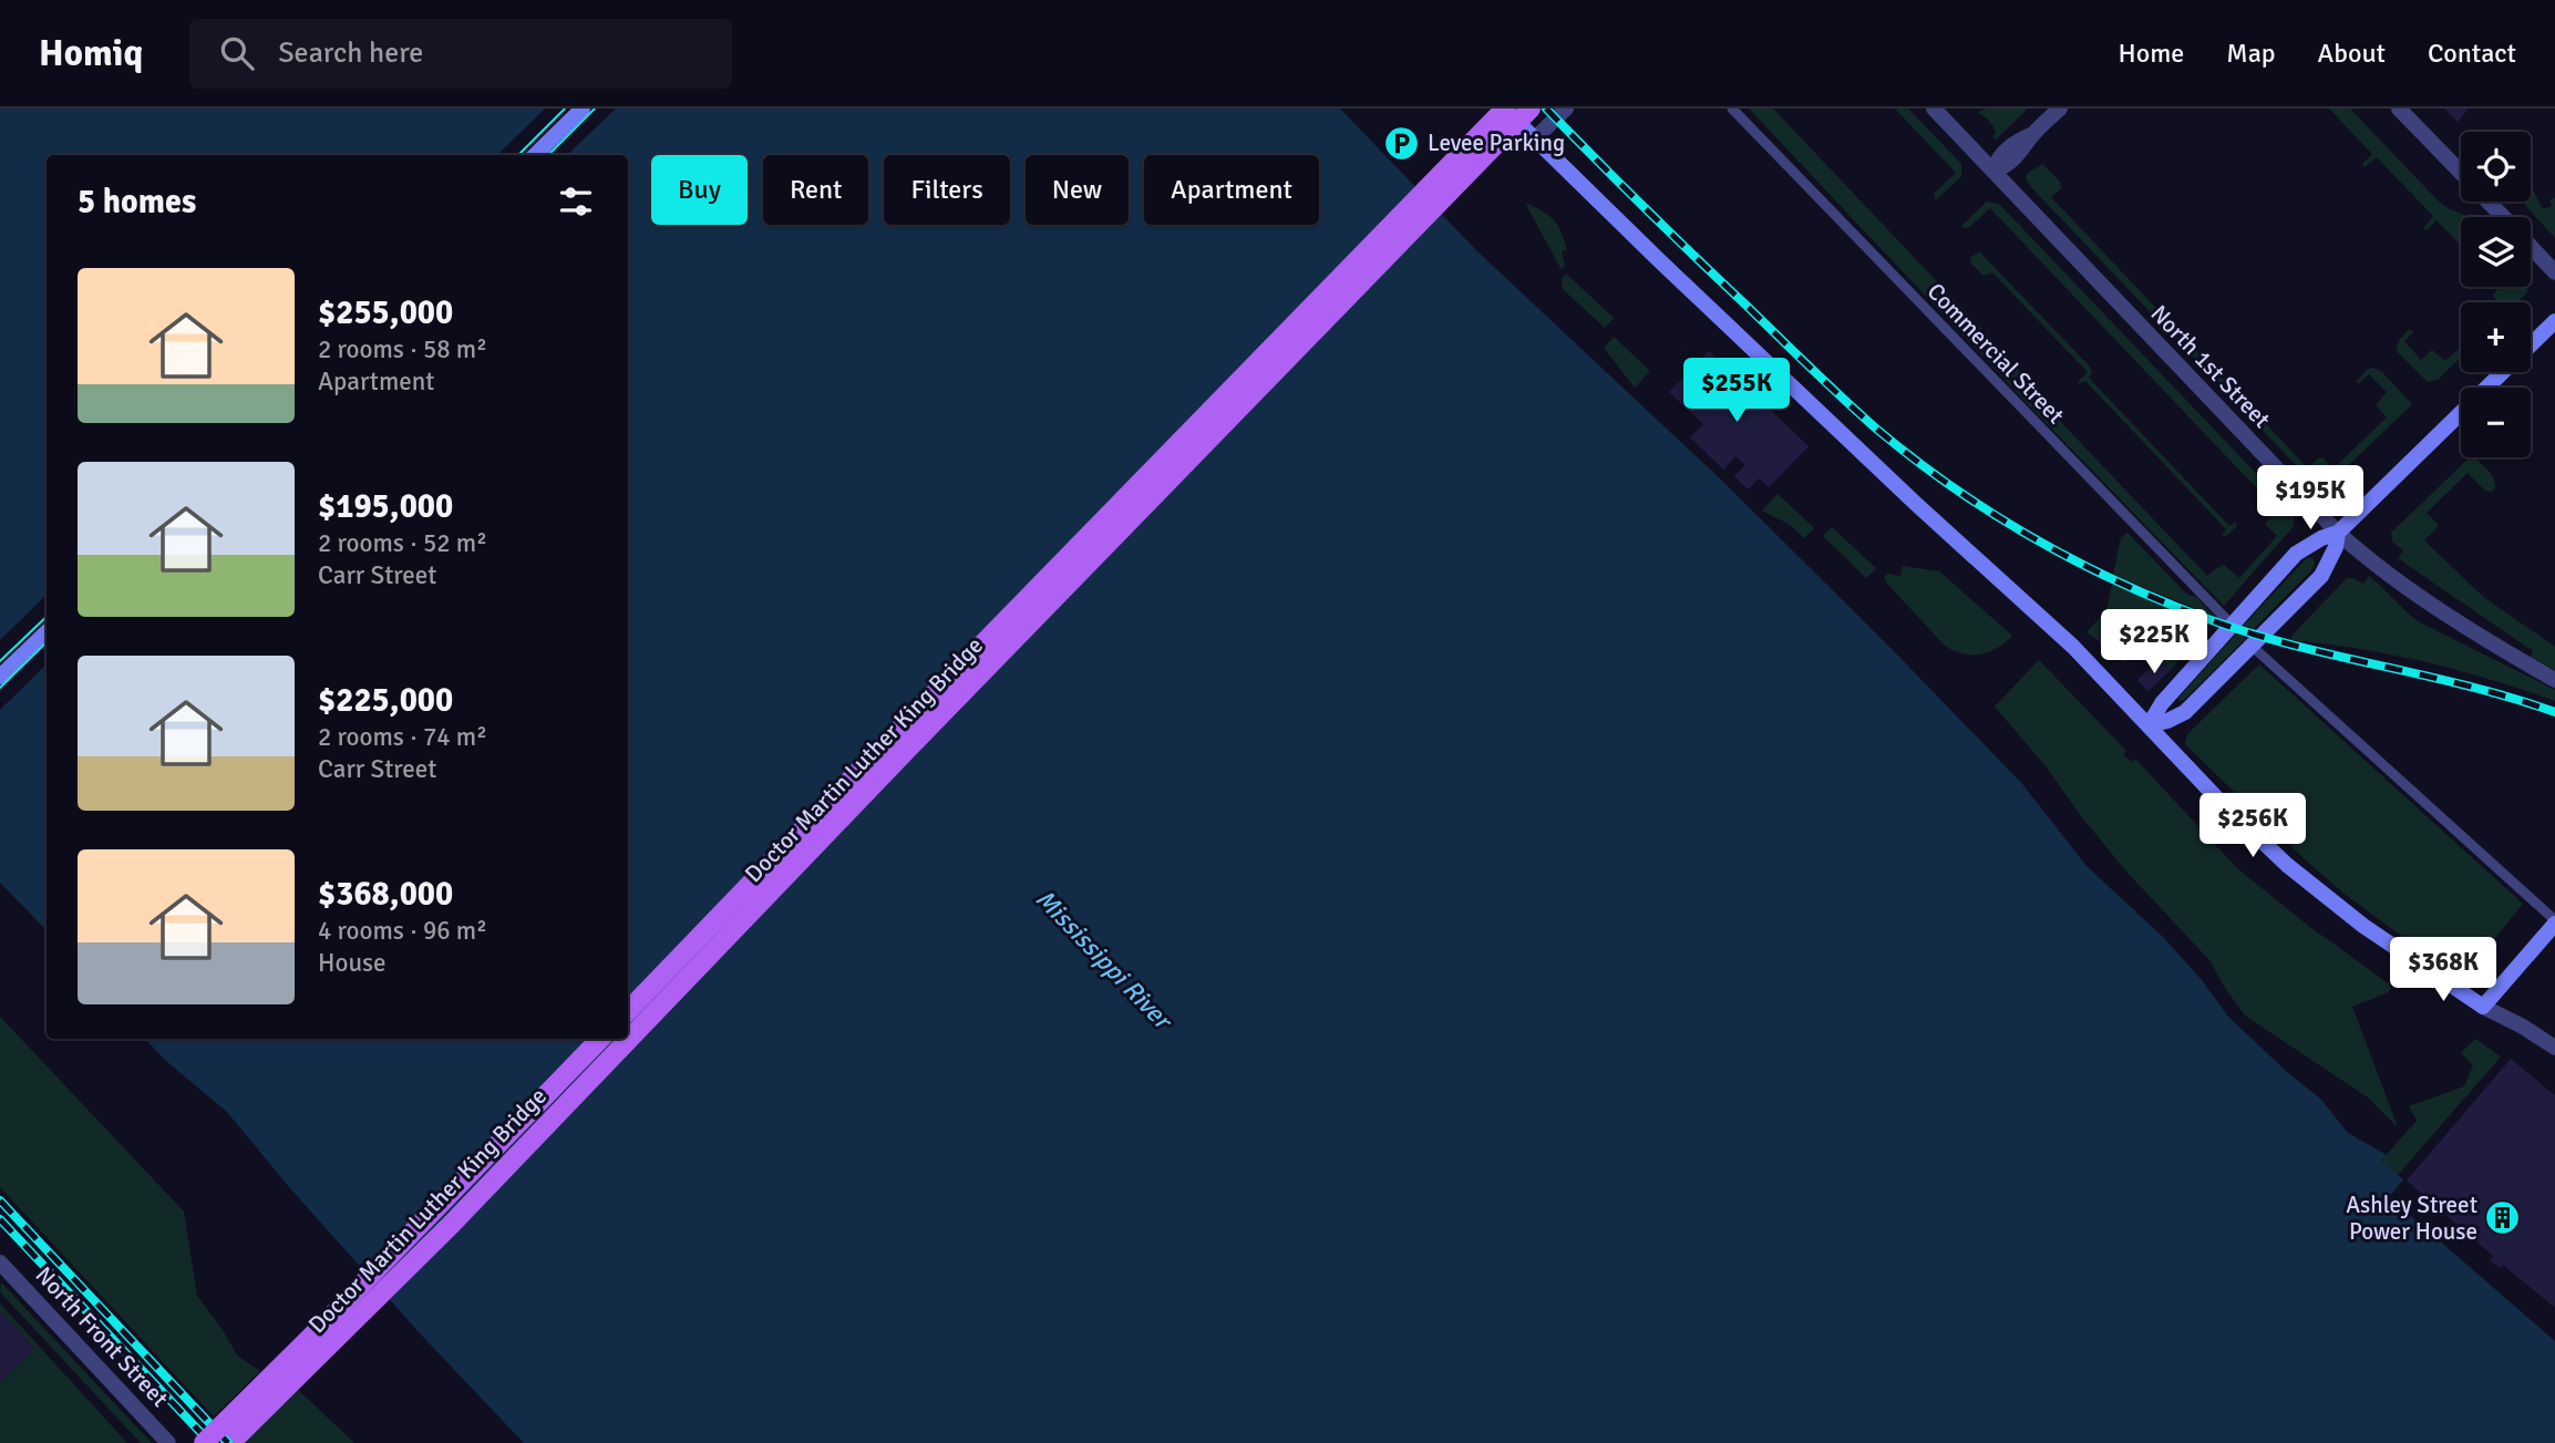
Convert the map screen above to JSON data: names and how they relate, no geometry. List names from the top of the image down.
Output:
{
  "streets": {
    "main road": ["Doctor Martin Luther King Bridge"],
    "street": ["North 1st Street", "North Front Street"],
    "lane": ["Commercial Street"]
  },
  "water": ["Mississippi River"],
  "places": {
    "parking": ["Levee Parking"],
    "building": ["Ashley Street Power House"]
  },
  "page": {
    "header": "Homiq",
    "search": "Search here",
    "nav": [
      "Home",
      "Map",
      "About",
      "Contact"
    ],
    "map_buttons": ["+", "−"],
    "chip": [
      "Buy",
      "Rent",
      "Filters",
      "New",
      "Apartment"
    ],
    "heading": "5 homes",
    "list": [
      {
        "name": "$255,000",
        "note": "2 rooms · 58 m² · Apartment"
      },
      {
        "name": "$195,000",
        "note": "2 rooms · 52 m² · Carr Street"
      },
      {
        "name": "$225,000",
        "note": "2 rooms · 74 m² · Carr Street"
      },
      {
        "name": "$368,000",
        "note": "4 rooms · 96 m² · House"
      }
    ],
    "price": [
      "$255K",
      "$195K",
      "$225K",
      "$256K",
      "$368K"
    ]
  }
}
